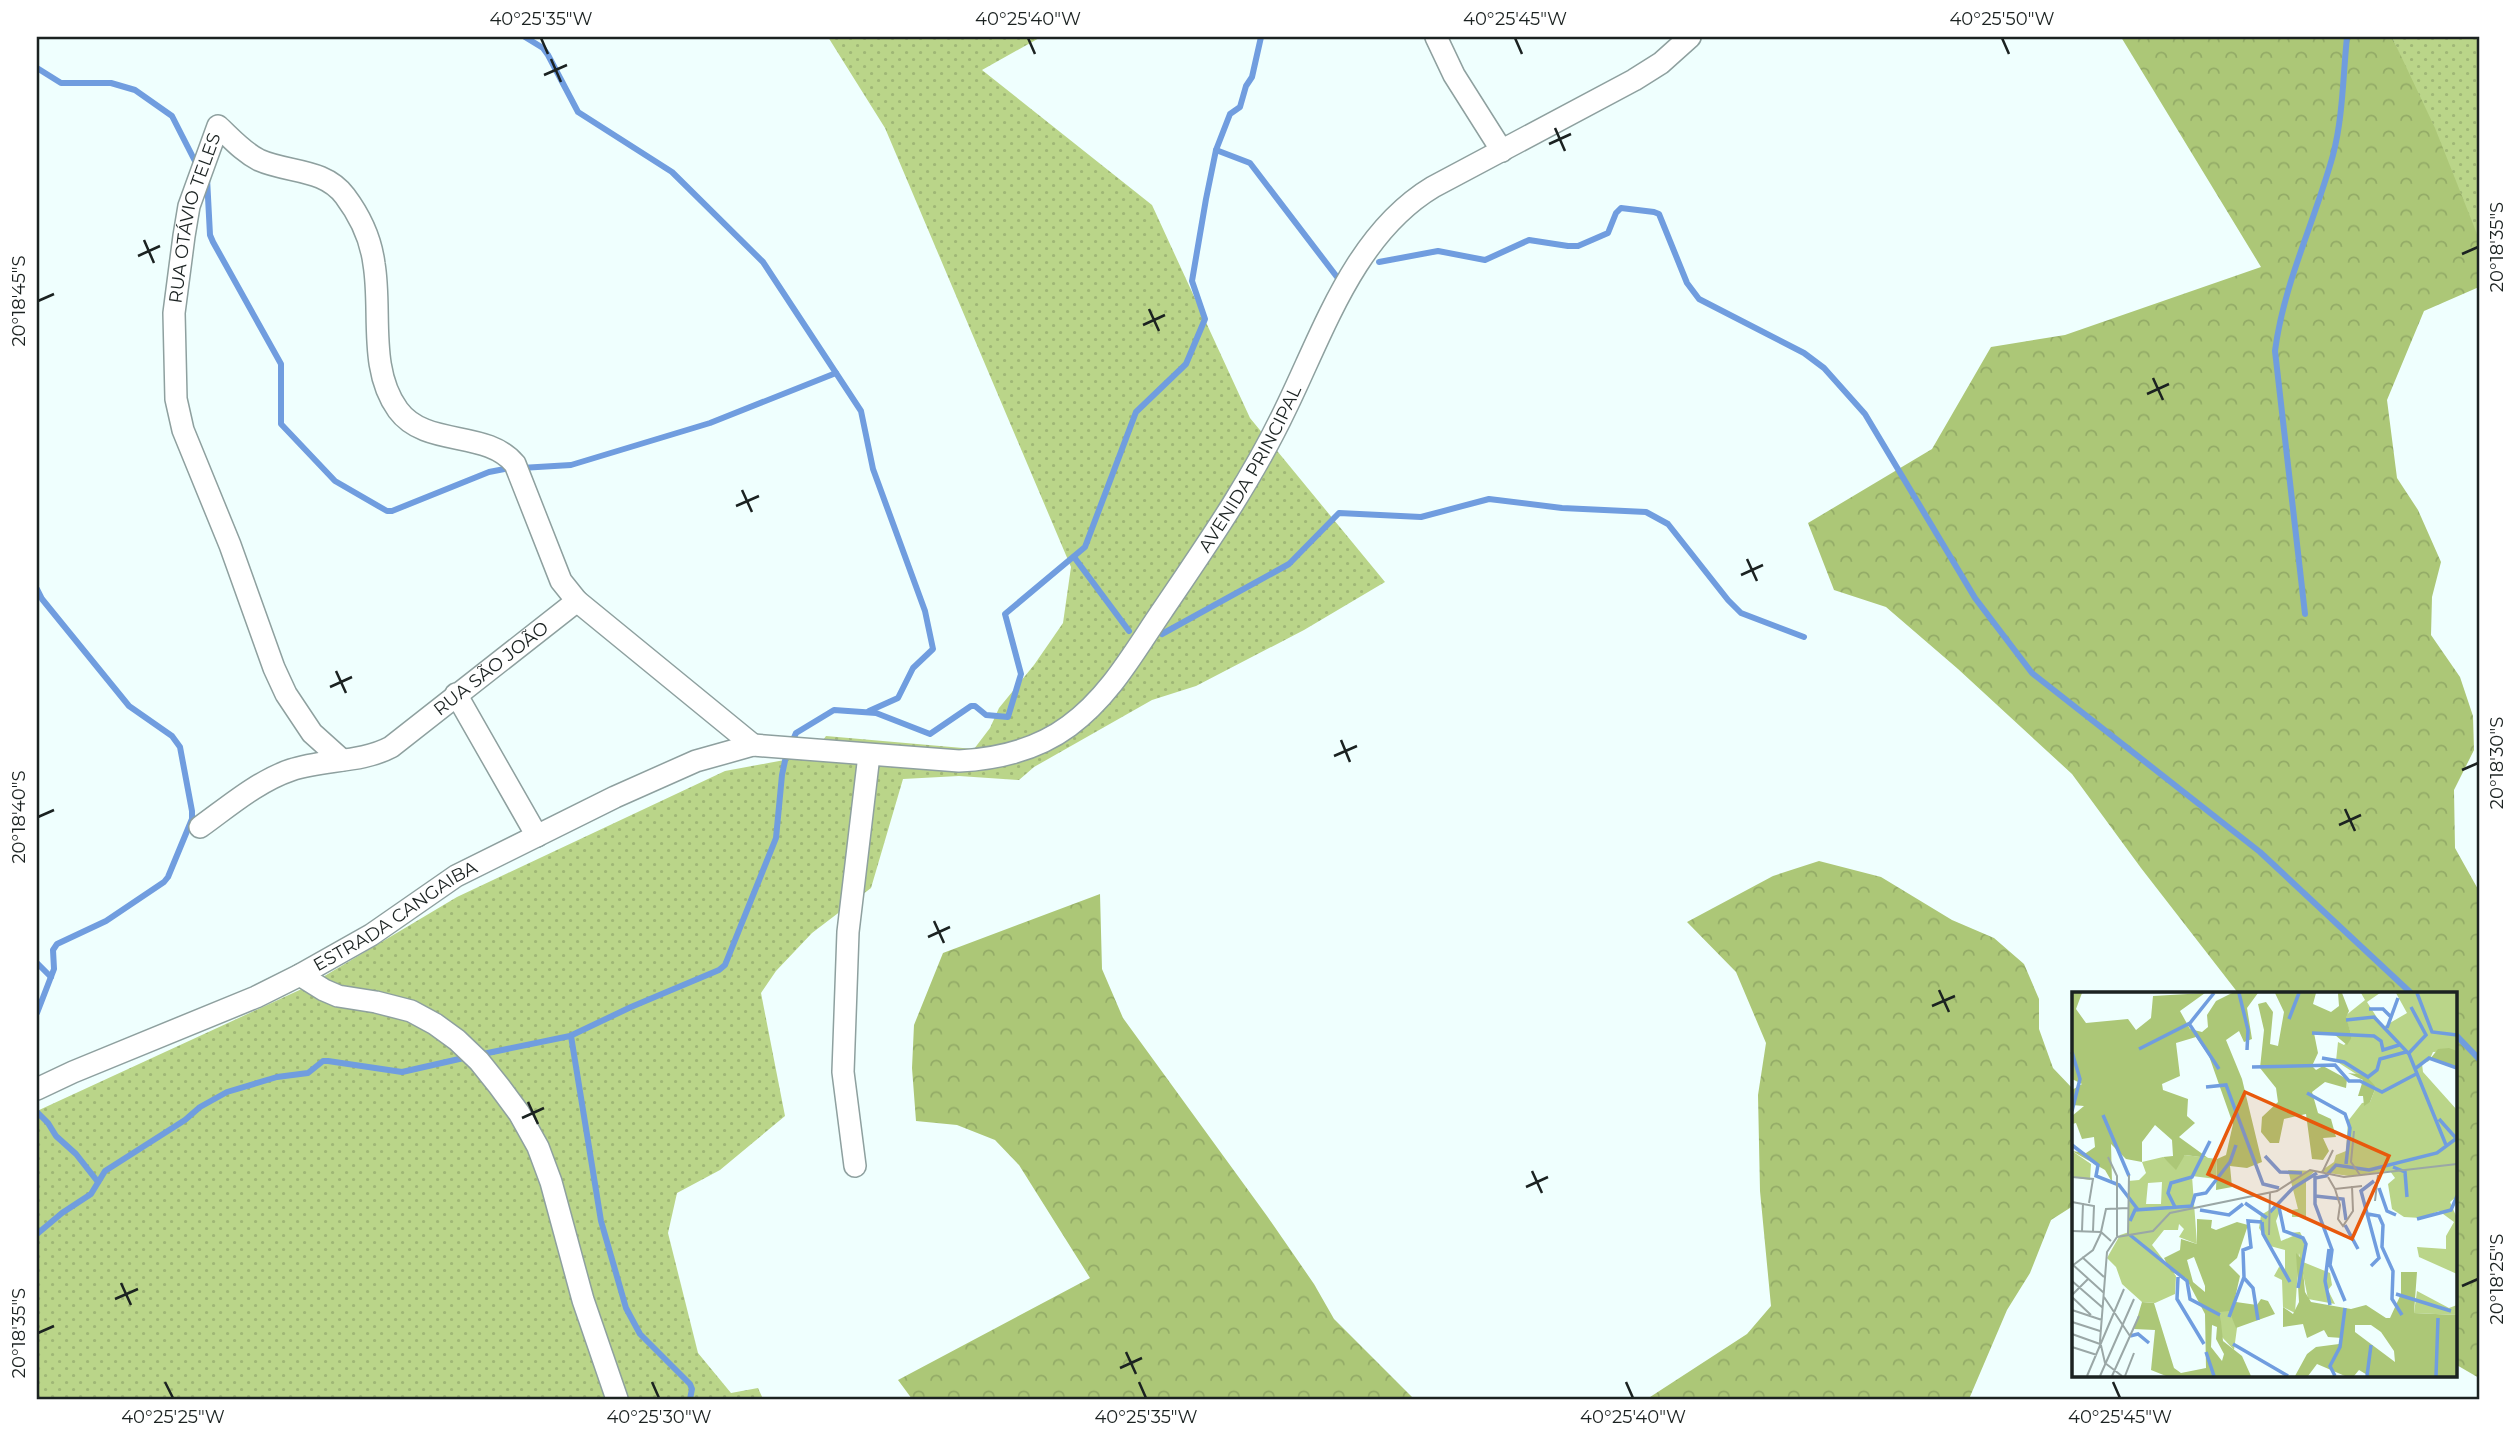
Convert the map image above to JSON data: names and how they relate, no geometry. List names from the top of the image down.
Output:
{
  "streets": {
    "street": [
      "RUA OTÁVIO TELES",
      "AVENIDA PRINCIPAL",
      "RUA SÃO JOÃO",
      "ESTRADA CANGAIBA"
    ]
  },
  "crossings": [
    ["RUA OTÁVIO TELES", "RUA SÃO JOÃO"],
    ["AVENIDA PRINCIPAL", "ESTRADA CANGAIBA"]
  ],
  "coordinates": [
    "40°25'35\"W",
    "40°25'40\"W",
    "40°25'45\"W",
    "40°25'50\"W",
    "20°18'35\"S",
    "20°18'45\"S",
    "20°18'30\"S",
    "20°18'40\"S",
    "20°18'25\"S",
    "40°25'25\"W",
    "40°25'30\"W"
  ]
}
